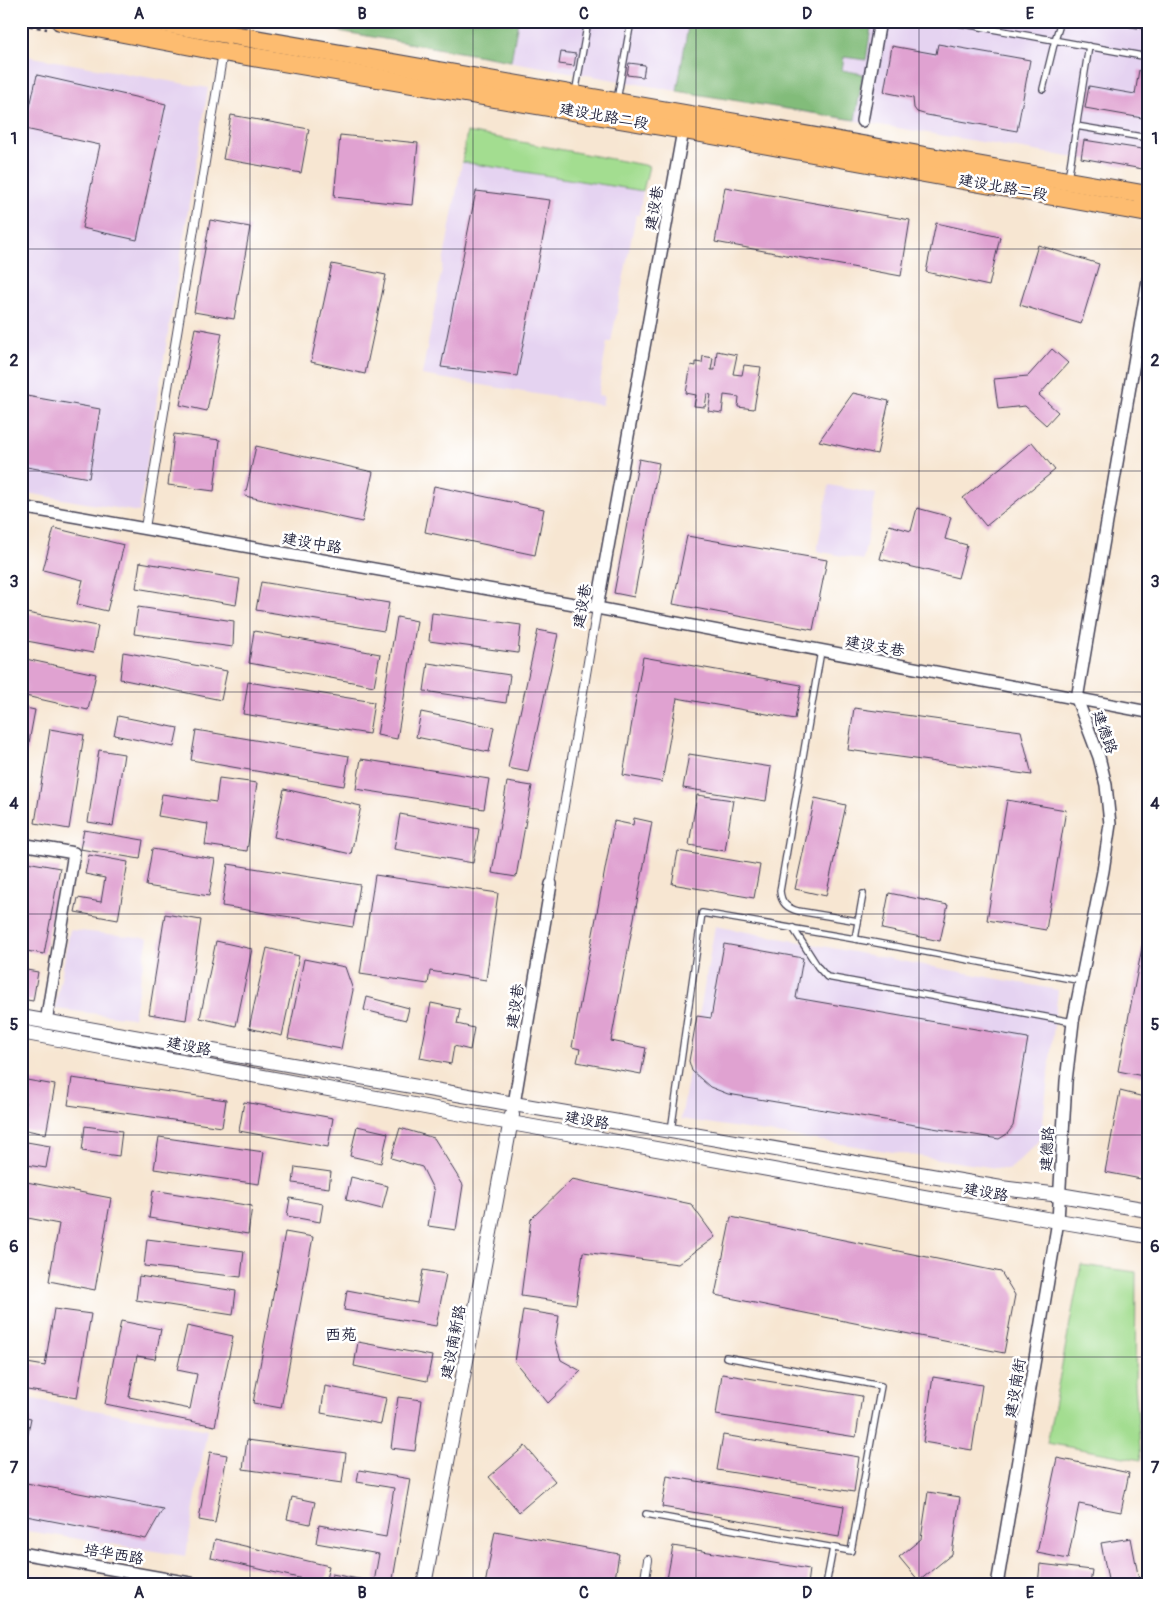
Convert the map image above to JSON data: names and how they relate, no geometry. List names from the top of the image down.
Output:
{
  "streets": {
    "main road": ["建设北路二段"],
    "street": [
      "建设巷",
      "建设中路",
      "建设支巷",
      "建德路",
      "建设路",
      "建设南新路",
      "建设南街",
      "培华西路"
    ]
  },
  "crossings": [
    ["建设北路二段", "建设巷"],
    ["建设巷", "建设中路"],
    ["建设巷", "建设支巷"],
    ["建设巷", "建设路"],
    ["建设巷", "建设南新路"],
    ["建设中路", "建设支巷"],
    ["建设支巷", "建德路"],
    ["建德路", "建设路"],
    ["建德路", "建设南街"],
    ["建设路", "建设南新路"],
    ["建设路", "建设南街"]
  ],
  "districts": ["西苑"],
  "grid": {
    "columns": [
      "A",
      "B",
      "C",
      "D",
      "E"
    ],
    "rows": [
      "1",
      "2",
      "3",
      "4",
      "5",
      "6",
      "7"
    ]
  }
}
